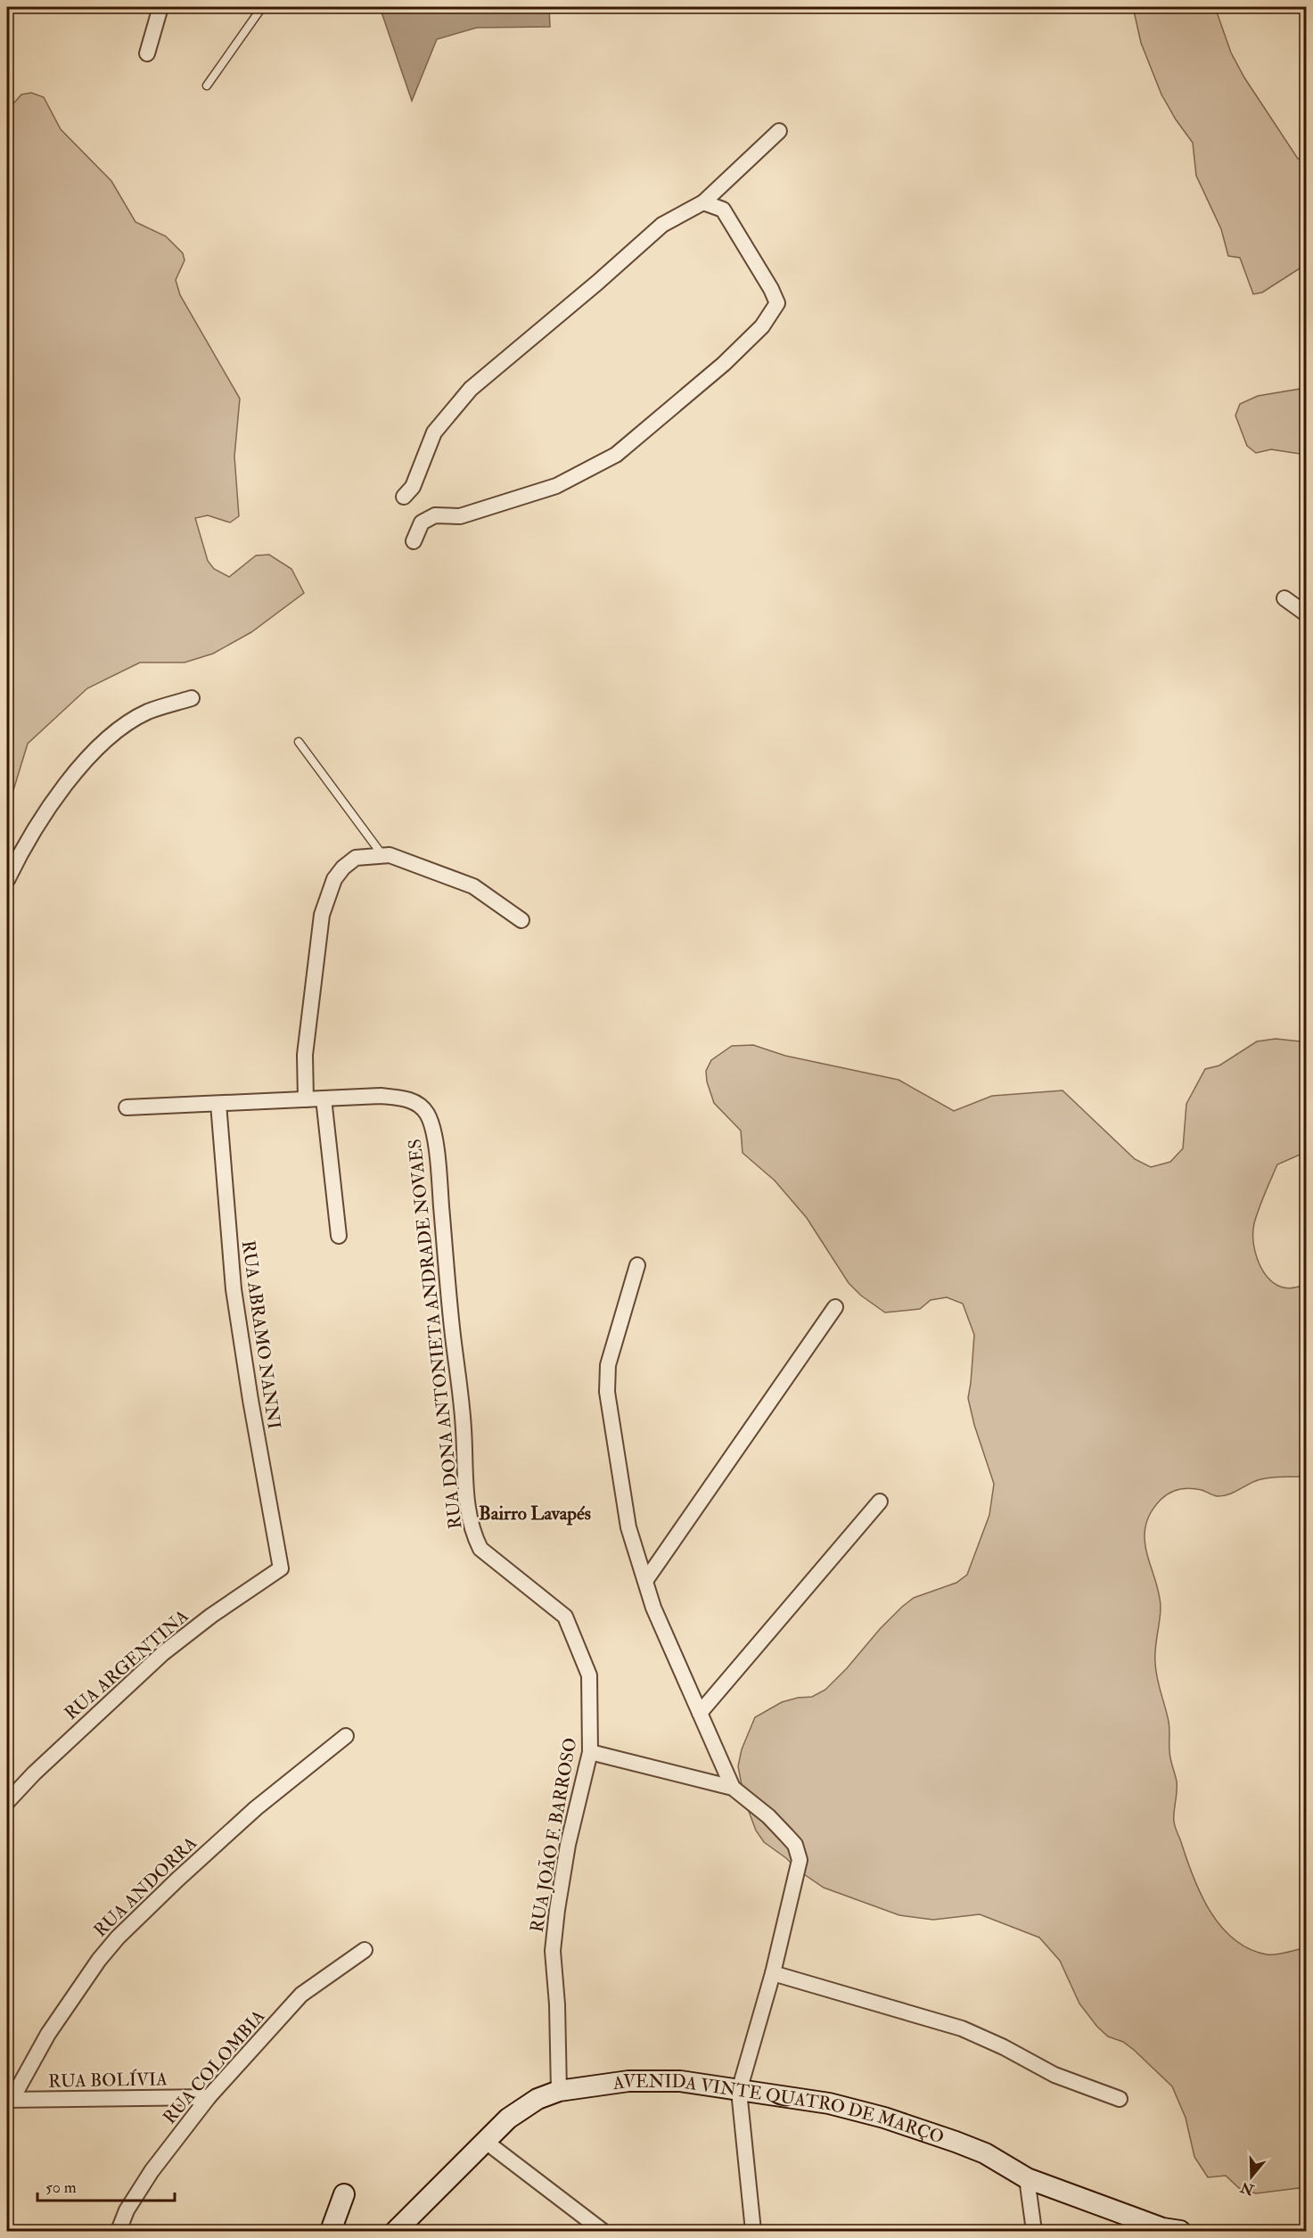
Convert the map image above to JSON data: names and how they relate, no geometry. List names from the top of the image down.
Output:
{
  "streets": {
    "main road": ["AVENIDA VINTE QUATRO DE MARÇO"],
    "street": [
      "RUA DONA ANTONIETA ANDRADE NOVAES",
      "RUA ABRAMO NANNI",
      "RUA ARGENTINA",
      "RUA JOÃO F. BARROSO",
      "RUA ANDORRA",
      "RUA COLOMBIA",
      "RUA BOLÍVIA"
    ]
  },
  "crossings": [
    ["RUA DONA ANTONIETA ANDRADE NOVAES", "RUA ABRAMO NANNI"],
    ["RUA DONA ANTONIETA ANDRADE NOVAES", "RUA JOÃO F. BARROSO"],
    ["RUA ABRAMO NANNI", "RUA ARGENTINA"],
    ["RUA JOÃO F. BARROSO", "AVENIDA VINTE QUATRO DE MARÇO"],
    ["RUA ANDORRA", "RUA BOLÍVIA"],
    ["RUA COLOMBIA", "RUA BOLÍVIA"]
  ],
  "districts": ["Bairro Lavapés"],
  "scale_bar": "50 m",
  "north": "bottom"
}
